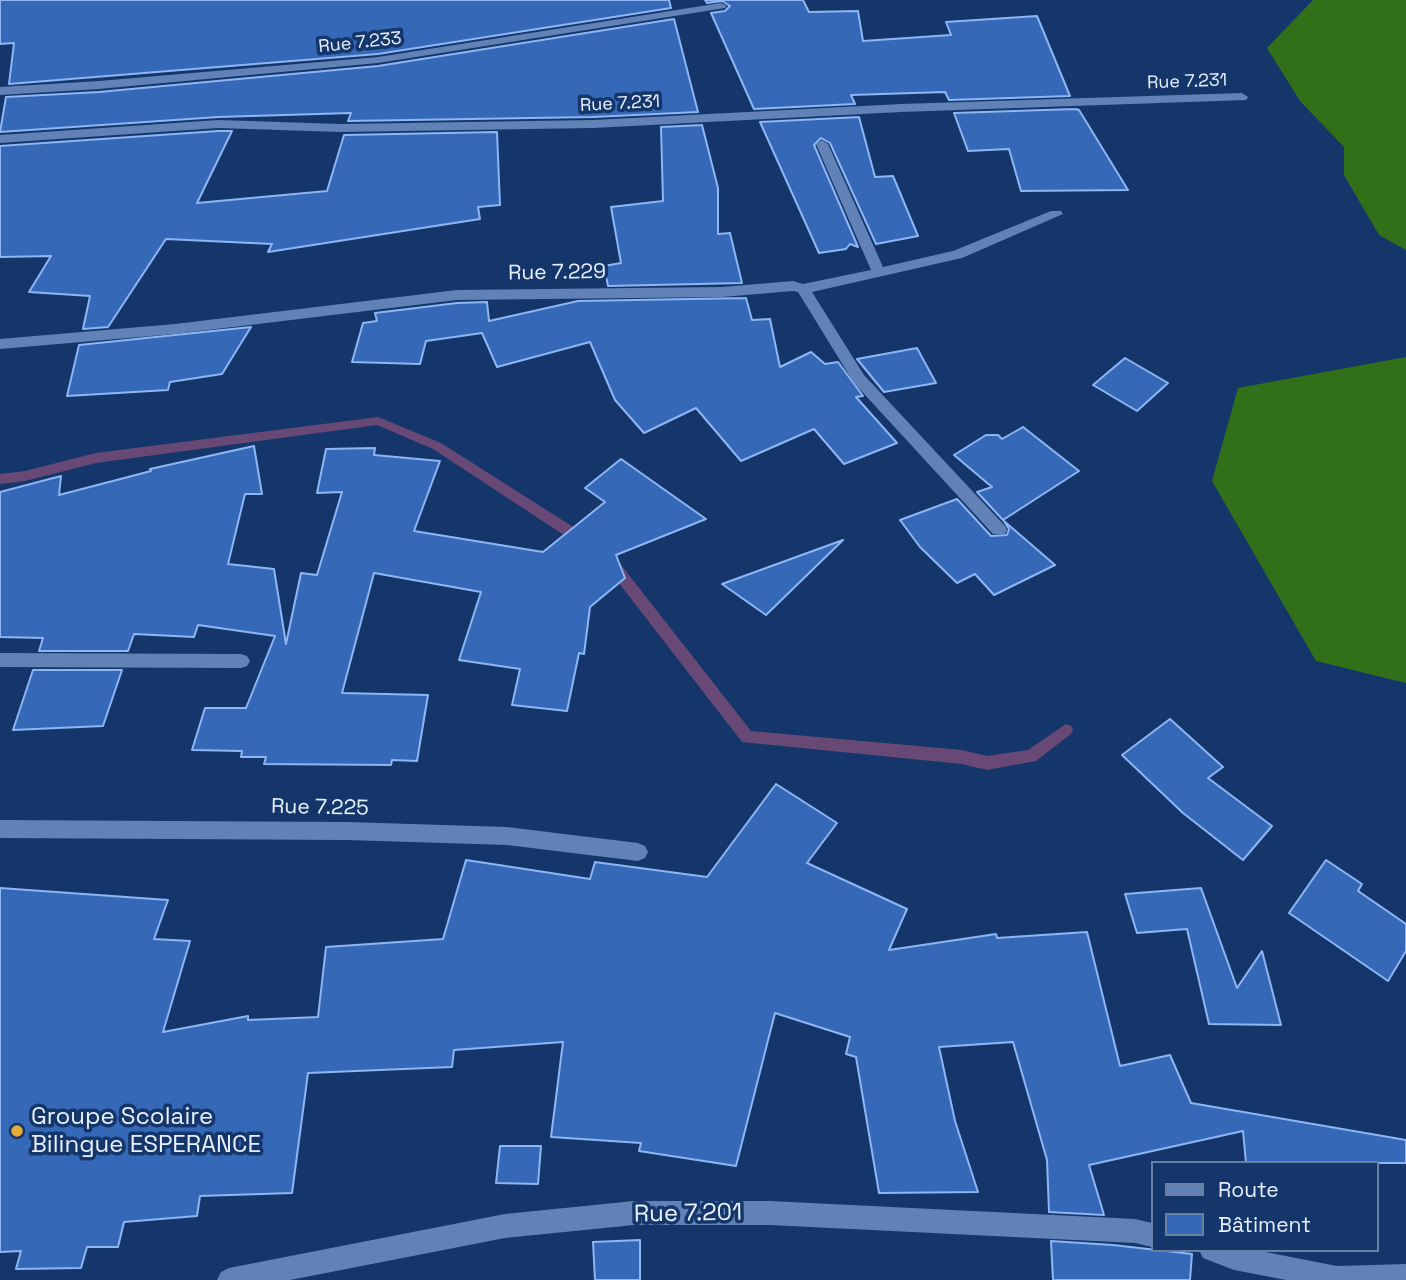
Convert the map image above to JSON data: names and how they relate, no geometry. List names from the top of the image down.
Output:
{
  "streets": {
    "street": [
      "Rue 7.233",
      "Rue 7.231",
      "Rue 7.229",
      "Rue 7.225",
      "Rue 7.201"
    ]
  },
  "places": ["Groupe Scolaire Bilingue ESPERANCE"],
  "legend": ["Route", "Bâtiment"]
}
